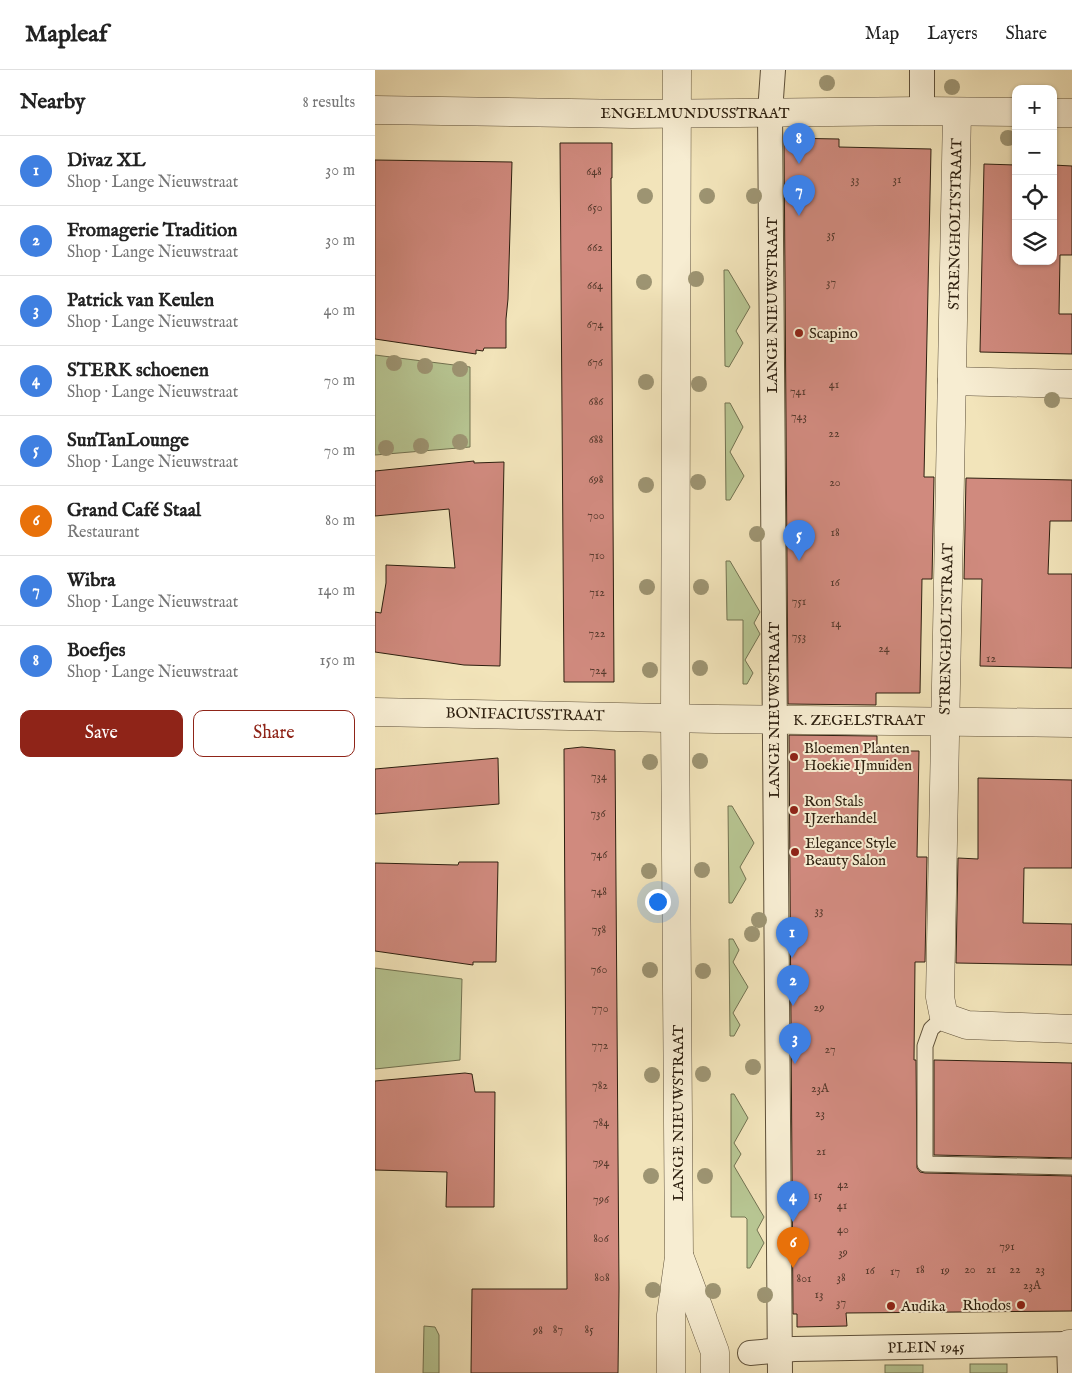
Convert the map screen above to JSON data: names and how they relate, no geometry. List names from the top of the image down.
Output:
{
  "streets": {
    "street": [
      "ENGELMUNDUSSTRAAT",
      "STRENGHOLTSTRAAT",
      "LANGE NIEUWSTRAAT",
      "BONIFACIUSSTRAAT",
      "K. ZEGELSTRAAT",
      "PLEIN 1945"
    ]
  },
  "crossings": [
    ["ENGELMUNDUSSTRAAT", "STRENGHOLTSTRAAT"],
    ["ENGELMUNDUSSTRAAT", "LANGE NIEUWSTRAAT"],
    ["STRENGHOLTSTRAAT", "K. ZEGELSTRAAT"],
    ["LANGE NIEUWSTRAAT", "BONIFACIUSSTRAAT"],
    ["LANGE NIEUWSTRAAT", "K. ZEGELSTRAAT"],
    ["LANGE NIEUWSTRAAT", "PLEIN 1945"],
    ["BONIFACIUSSTRAAT", "K. ZEGELSTRAAT"]
  ],
  "places": [
    "Scapino",
    "Bloemen Planten Hoekie IJmuiden",
    "Ron Stals IJzerhandel",
    "Elegance Style Beauty Salon",
    "Rhodos",
    "Audika"
  ],
  "house_numbers": [
    "648",
    "33",
    "31",
    "650",
    "35",
    "662",
    "37",
    "664",
    "674",
    "676",
    "41",
    "741",
    "686",
    "743",
    "22",
    "688",
    "698",
    "20",
    "700",
    "18",
    "710",
    "16",
    "712",
    "751",
    "14",
    "722",
    "753",
    "24",
    "12",
    "724",
    "734",
    "736",
    "746",
    "748",
    "33",
    "758",
    "760",
    "29",
    "770",
    "772",
    "27",
    "782",
    "23A",
    "23",
    "784",
    "21",
    "794",
    "42",
    "15",
    "796",
    "41",
    "40",
    "806",
    "791",
    "39",
    "18",
    "20",
    "21",
    "22",
    "23",
    "16",
    "19",
    "17",
    "808",
    "38",
    "801",
    "23A",
    "13",
    "37",
    "87",
    "85",
    "98"
  ],
  "page": {
    "header": "Mapleaf",
    "nav": ["Map", "Layers", "Share"],
    "heading": ["Nearby", "8 results"],
    "map_buttons": ["+", "−"],
    "pins": [
      "8",
      "7",
      "5",
      "1",
      "2",
      "3",
      "4",
      "6"
    ],
    "list": [
      {
        "mark": "1",
        "name": "Divaz XL",
        "note": "Shop · Lange Nieuwstraat",
        "value": "30 m"
      },
      {
        "mark": "2",
        "name": "Fromagerie Tradition",
        "note": "Shop · Lange Nieuwstraat",
        "value": "30 m"
      },
      {
        "mark": "3",
        "name": "Patrick van Keulen",
        "note": "Shop · Lange Nieuwstraat",
        "value": "40 m"
      },
      {
        "mark": "4",
        "name": "STERK schoenen",
        "note": "Shop · Lange Nieuwstraat",
        "value": "70 m"
      },
      {
        "mark": "5",
        "name": "SunTanLounge",
        "note": "Shop · Lange Nieuwstraat",
        "value": "70 m"
      },
      {
        "mark": "6",
        "name": "Grand Café Staal",
        "note": "Restaurant",
        "value": "80 m"
      },
      {
        "mark": "7",
        "name": "Wibra",
        "note": "Shop · Lange Nieuwstraat",
        "value": "140 m"
      },
      {
        "mark": "8",
        "name": "Boefjes",
        "note": "Shop · Lange Nieuwstraat",
        "value": "150 m"
      }
    ],
    "buttons": ["Save", "Share"]
  }
}
